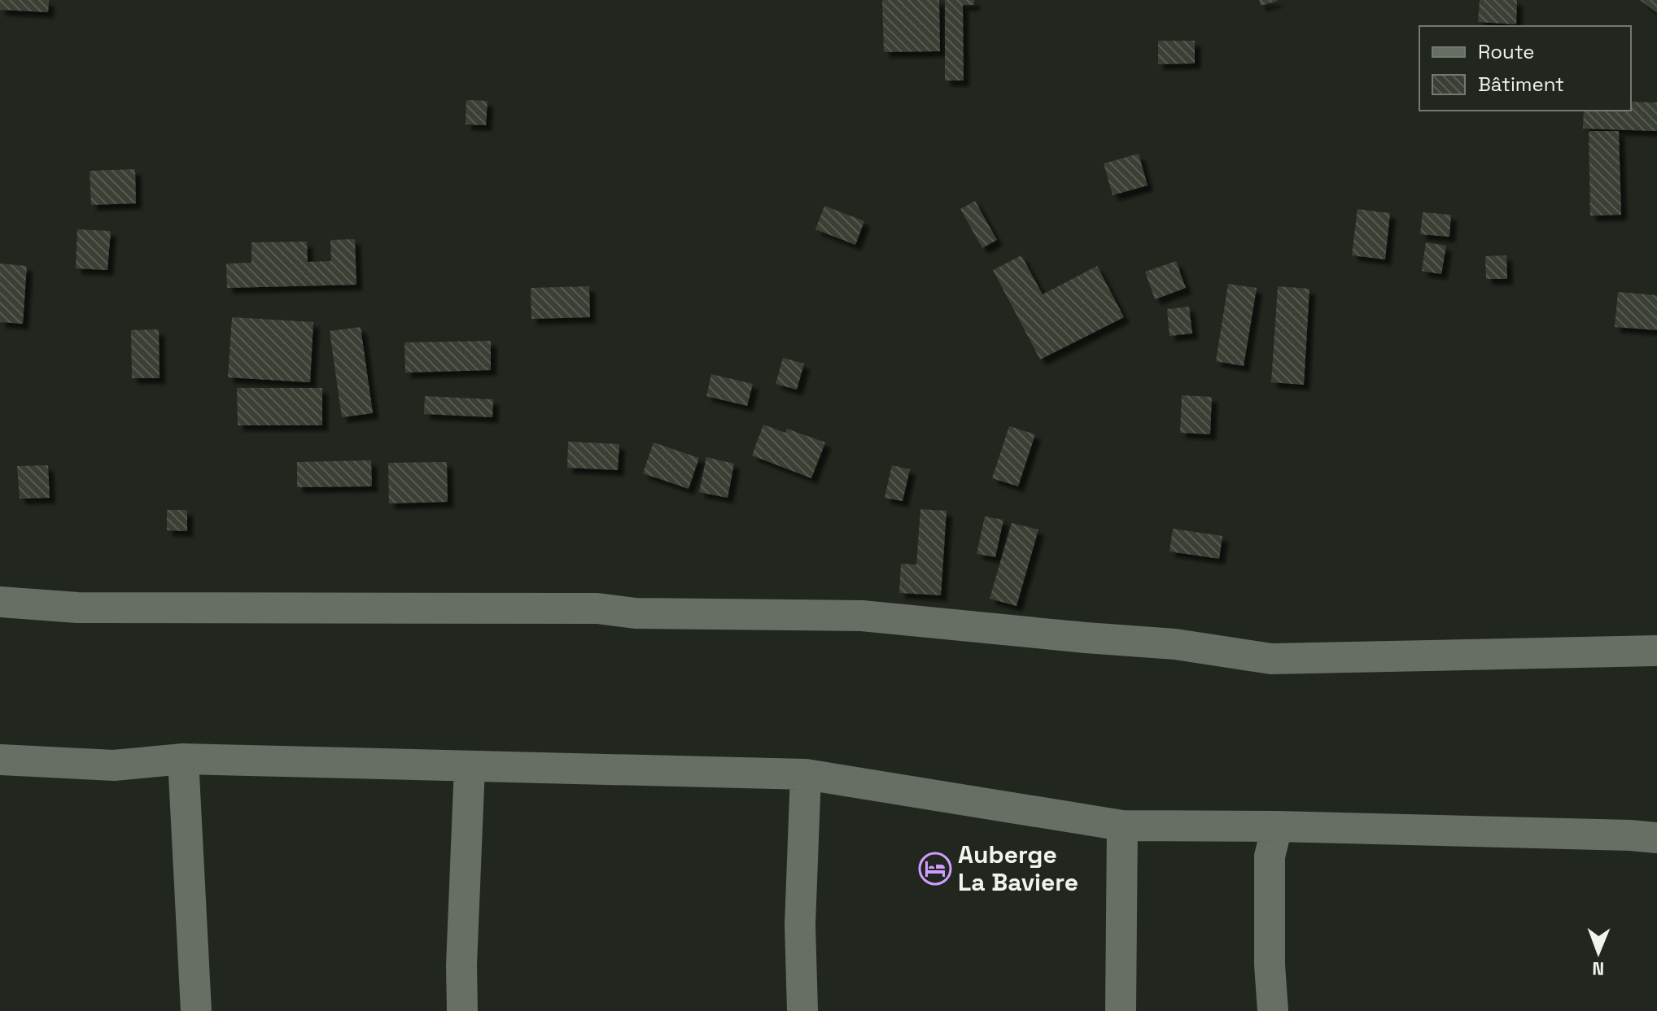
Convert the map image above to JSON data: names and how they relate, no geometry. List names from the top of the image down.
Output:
{
  "places": {
    "hotel": ["Auberge La Baviere"]
  },
  "legend": ["Route", "Bâtiment"],
  "north": "bottom"
}
